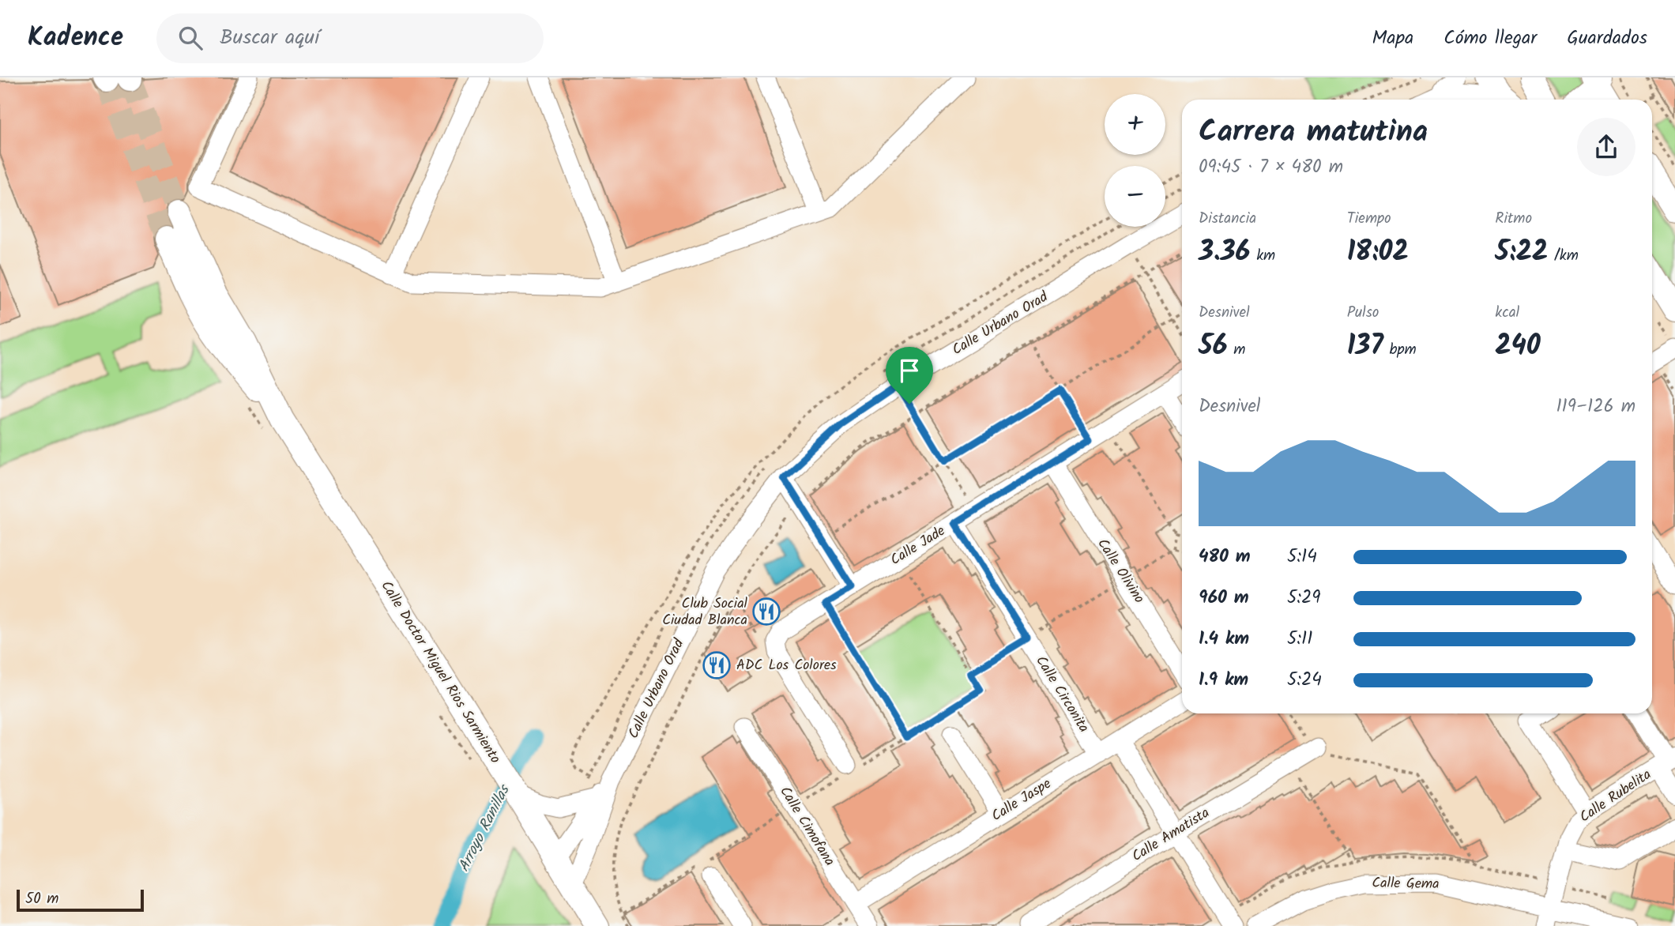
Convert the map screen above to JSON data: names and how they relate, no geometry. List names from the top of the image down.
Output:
{
  "streets": {
    "main road": ["Calle Doctor Miguel Rios Sarmiento"],
    "street": [
      "Calle Urbano Orad",
      "Calle Jade",
      "Calle Olivino",
      "Calle Circonita",
      "Calle Rubelita",
      "Calle Jaspe",
      "Calle Cimofana",
      "Calle Amatista",
      "Calle Gema"
    ]
  },
  "crossings": [
    ["Calle Urbano Orad", "Calle Doctor Miguel Rios Sarmiento"],
    ["Calle Jade", "Calle Olivino"],
    ["Calle Jade", "Calle Circonita"],
    ["Calle Circonita", "Calle Jaspe"],
    ["Calle Rubelita", "Calle Gema"],
    ["Calle Jaspe", "Calle Cimofana"]
  ],
  "water": ["Arroyo Ranillas"],
  "places": {
    "restaurant": ["Club Social Ciudad Blanca", "ADC Los Colores"]
  },
  "scale_bar": "50 m",
  "page": {
    "header": "Kadence",
    "search": "Buscar aquí",
    "nav": ["Mapa", "Cómo llegar", "Guardados"],
    "map_buttons": ["+", "−"],
    "heading": ["Carrera matutina", "09:45 · 7 × 480 m"],
    "stats": [
      ["Distancia", "3.36 km"],
      ["Tiempo", "18:02"],
      ["Ritmo", "5:22 /km"],
      ["Desnivel", "56 m"],
      ["Pulso", "137 bpm"],
      ["kcal", "240"]
    ],
    "chart": ["Desnivel", "119–126 m"],
    "list": [
      {
        "name": "480 m",
        "note": "5:14"
      },
      {
        "name": "960 m",
        "note": "5:29"
      },
      {
        "name": "1.4 km",
        "note": "5:11"
      },
      {
        "name": "1.9 km",
        "note": "5:24"
      }
    ],
    "scale": "50 m"
  }
}
